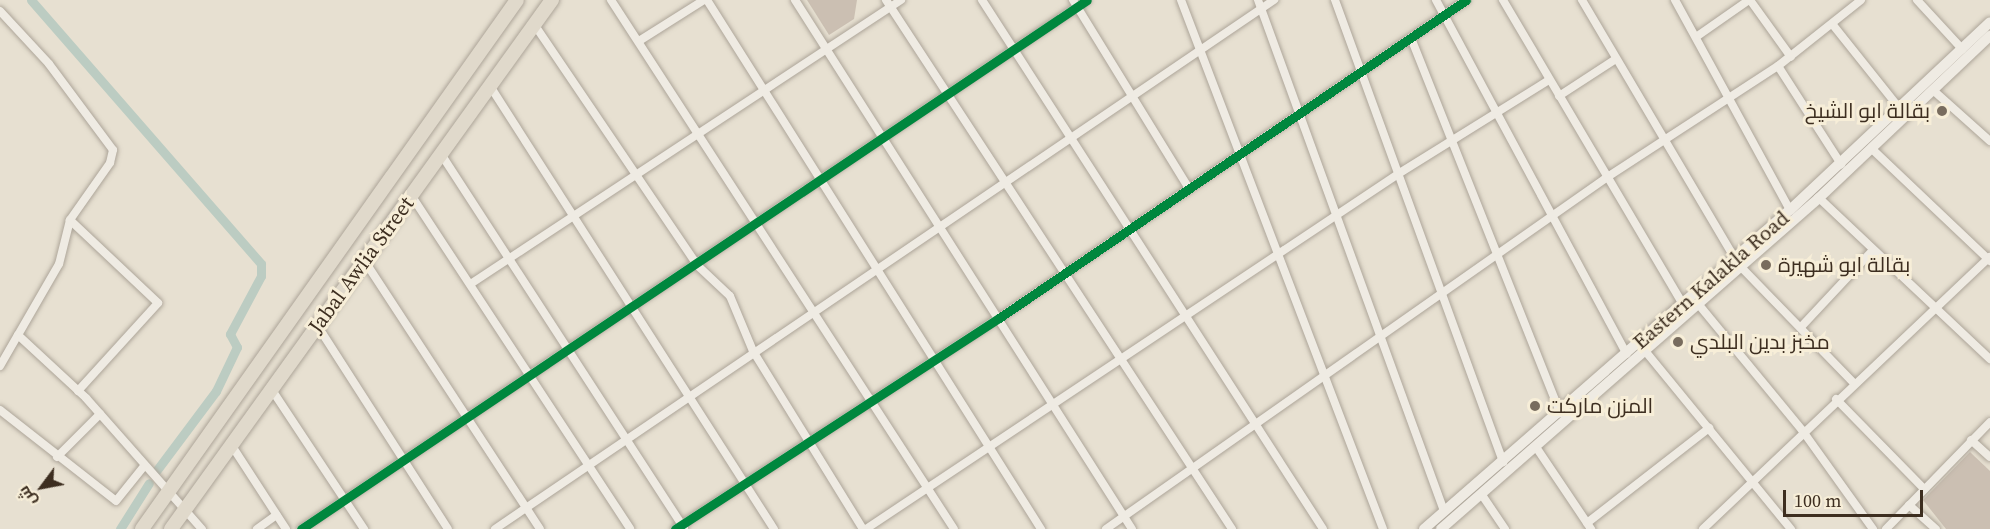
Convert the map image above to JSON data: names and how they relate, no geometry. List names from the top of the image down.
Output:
{
  "streets": {
    "highway": ["Jabal Awlia Street"],
    "street": ["Eastern Kalakla Road"]
  },
  "places": [
    "بقالة ابو الشيخ",
    "بقالة ابو شهيرة",
    "مخبز بدين البلدي",
    "المزن ماركت"
  ],
  "scale_bar": "100 m",
  "north": "bottom left"
}
